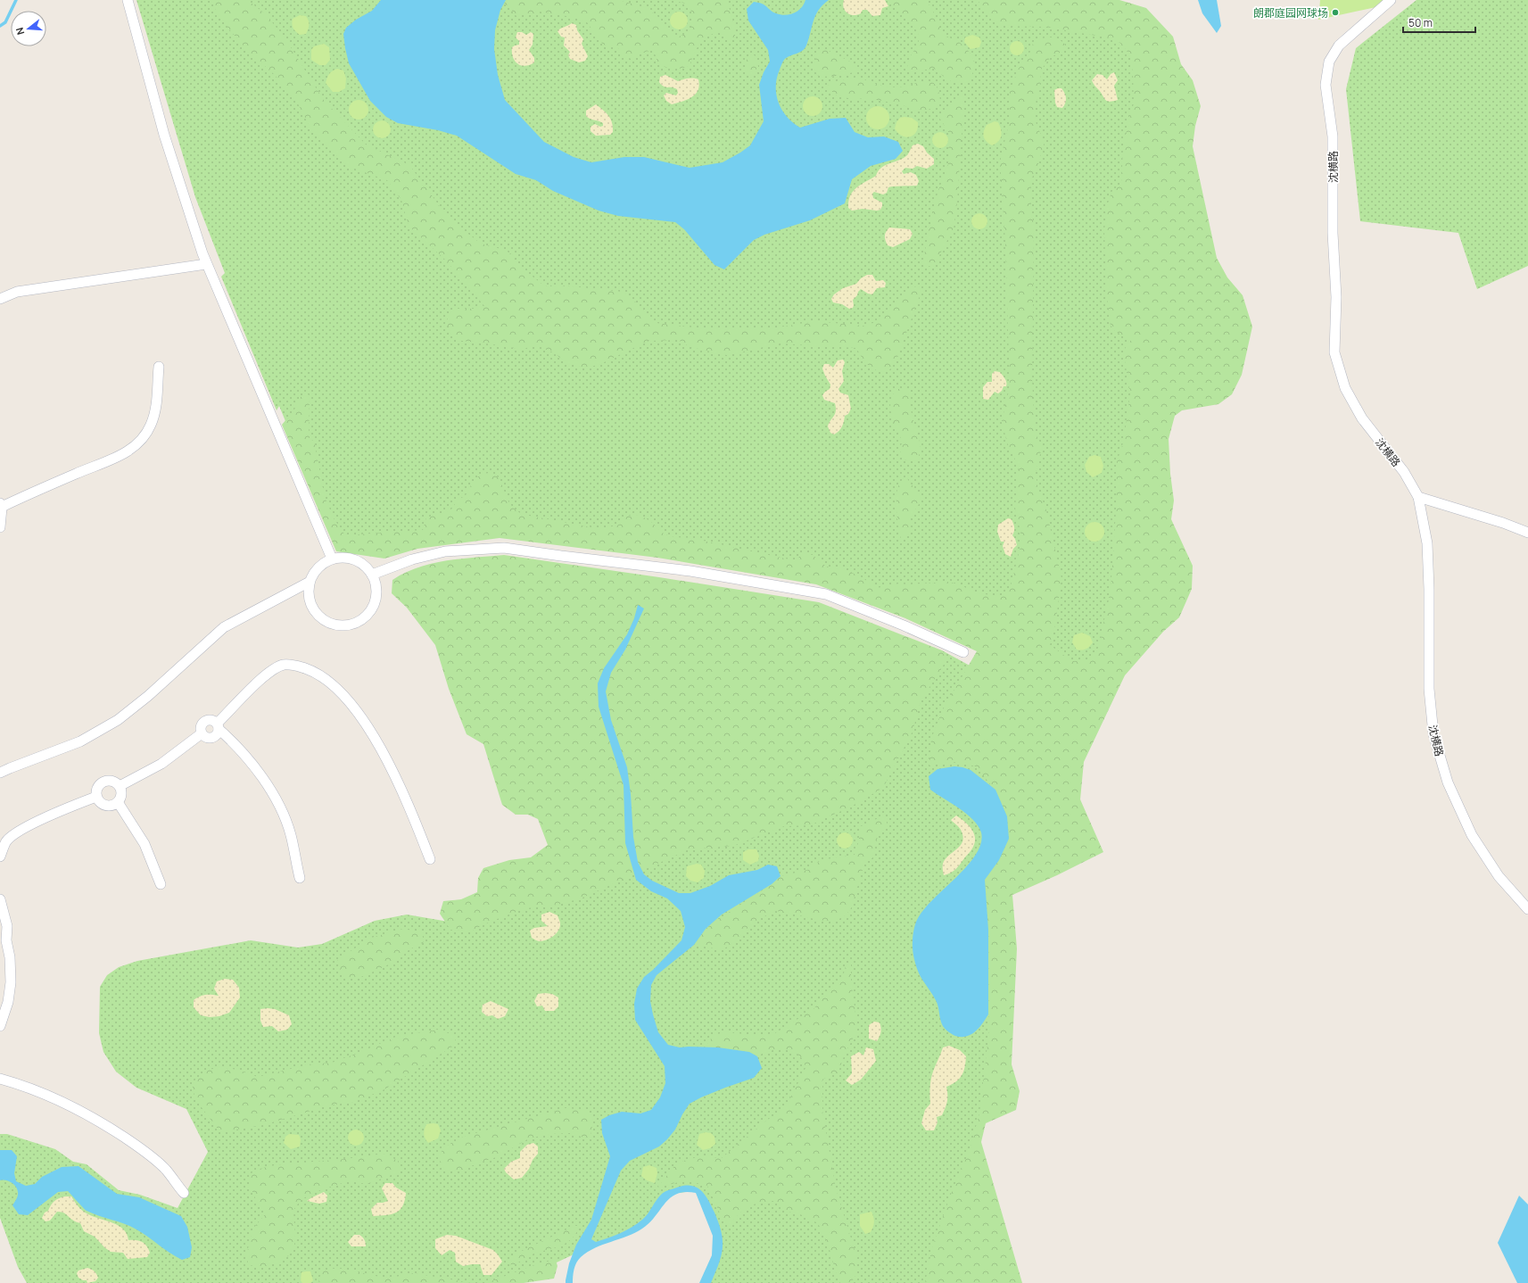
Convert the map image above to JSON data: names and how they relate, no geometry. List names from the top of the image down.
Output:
{
  "streets": {
    "street": ["沈横路"]
  },
  "places": ["朗郡庭园网球场"],
  "scale_bar": "50 m",
  "north": "left"
}
